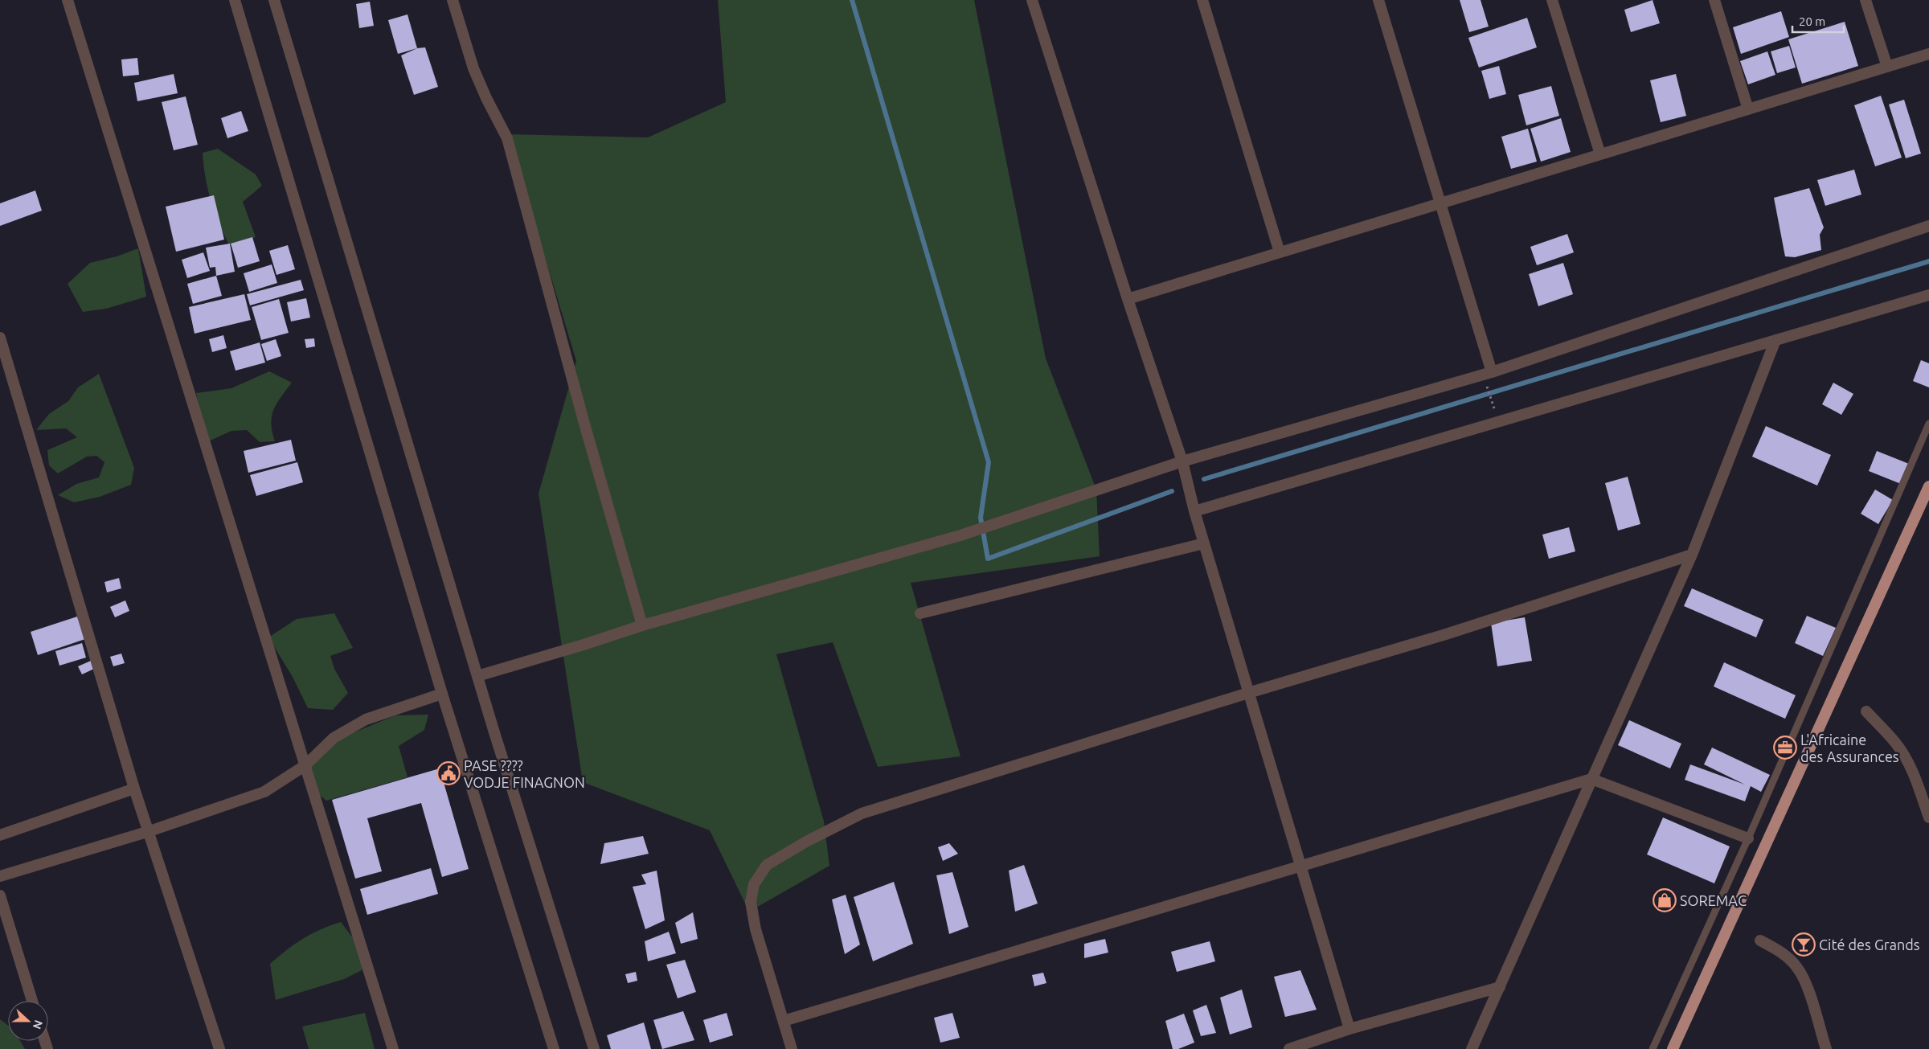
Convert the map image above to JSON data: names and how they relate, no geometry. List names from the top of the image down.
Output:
{
  "places": {
    "office": ["L'Africaine des Assurances"],
    "public building": ["PASE ???? VODJE FINAGNON"],
    "shop": ["SOREMAC"],
    "bar": ["Cité des Grands"]
  },
  "scale_bar": "20 m",
  "north": "right"
}
